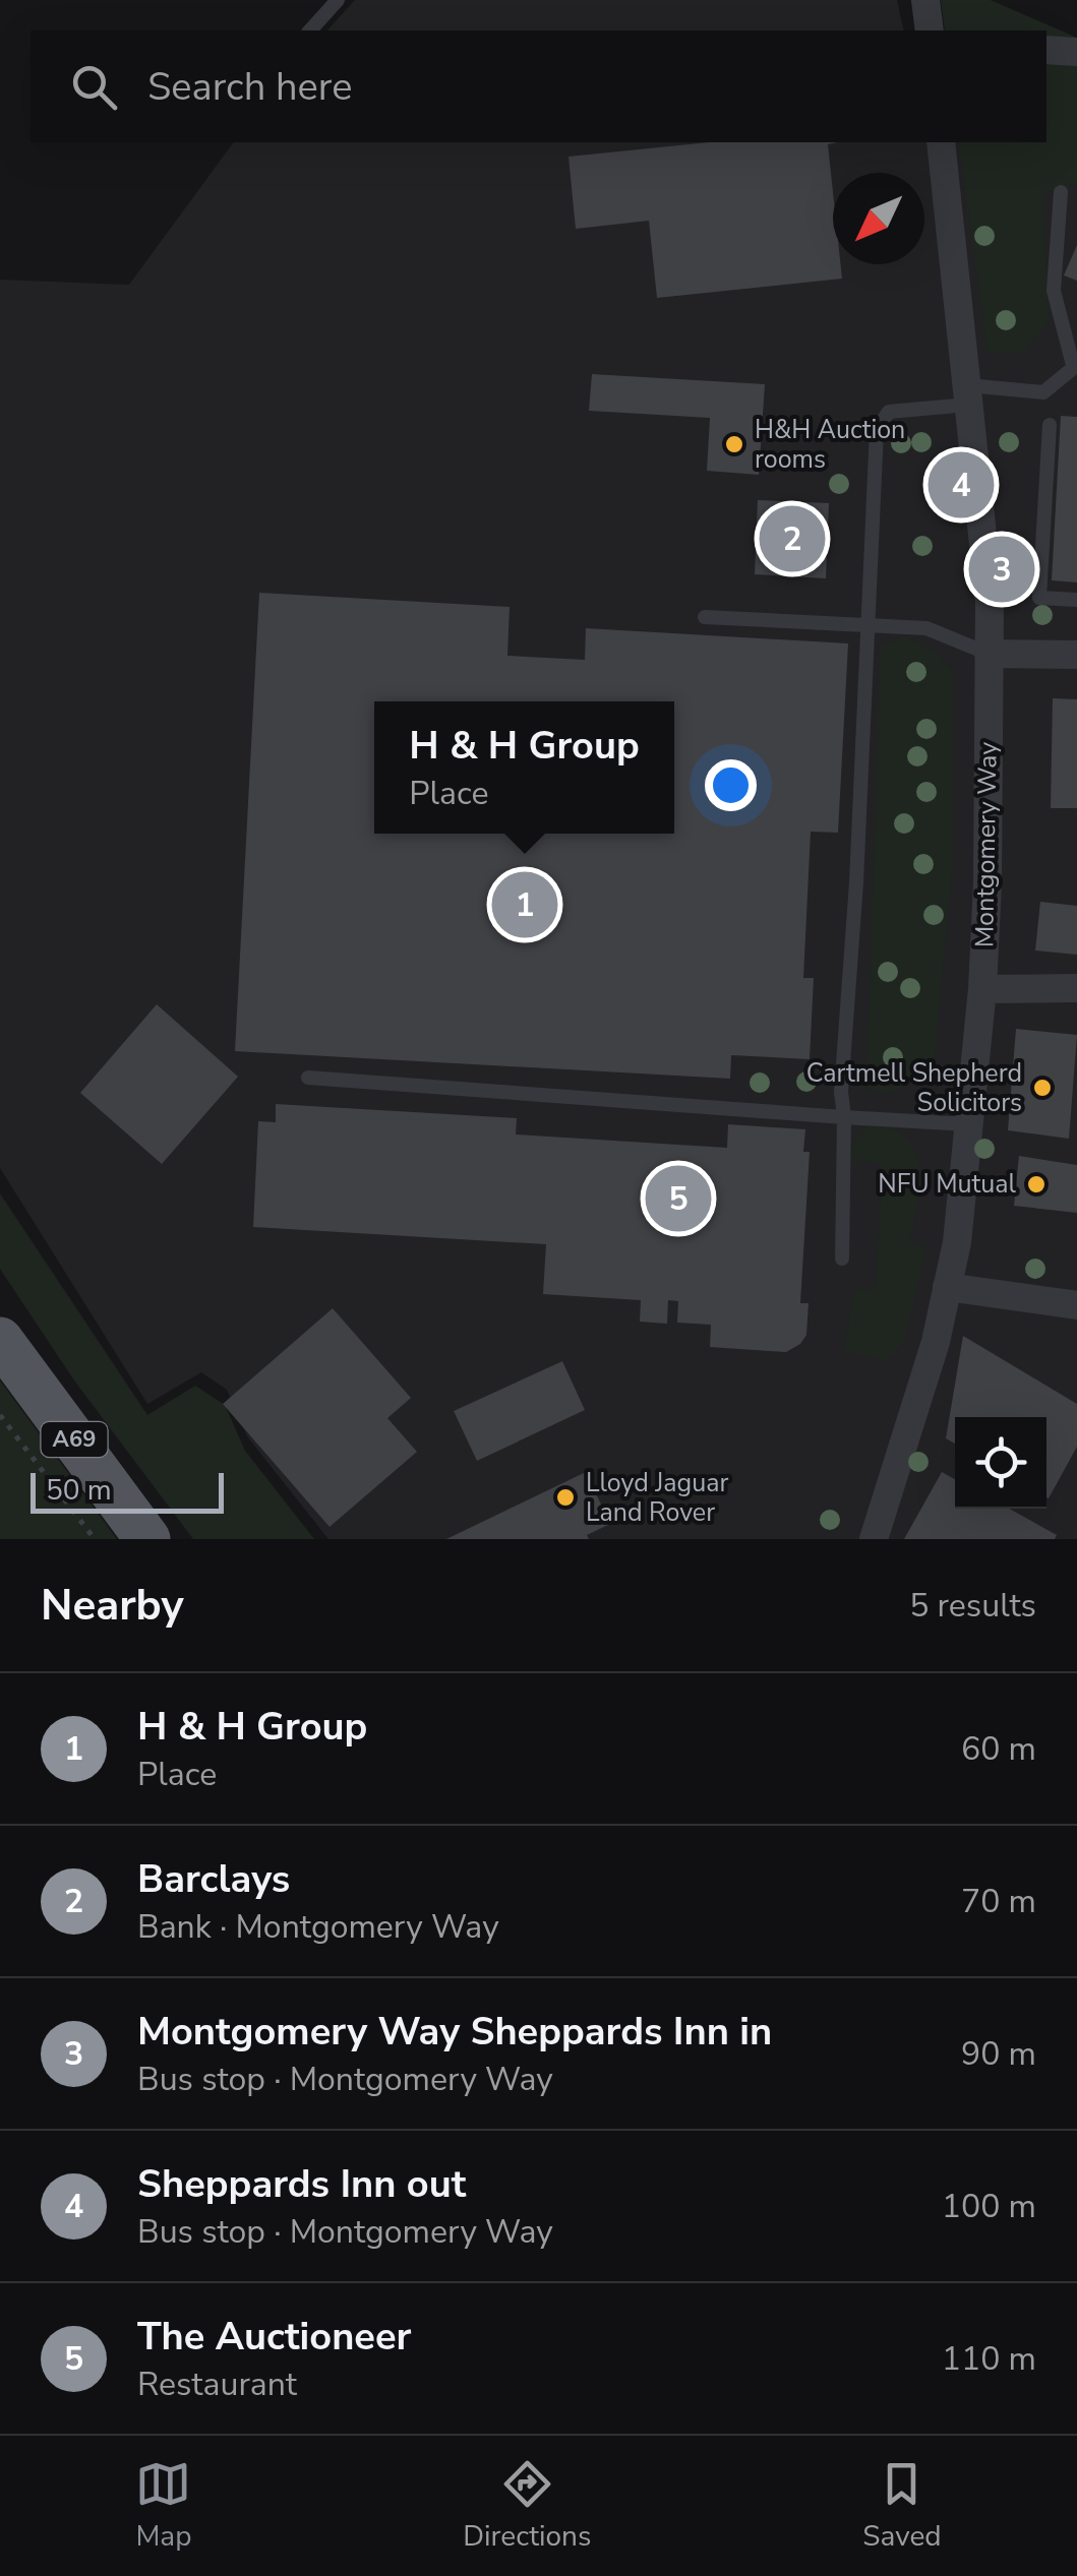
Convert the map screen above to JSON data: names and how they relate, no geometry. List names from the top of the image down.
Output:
{
  "streets": {
    "main road": ["A69"],
    "street": ["Montgomery Way"]
  },
  "places": [
    "H&H Auction rooms",
    "Cartmell Shepherd Solicitors",
    "NFU Mutual",
    "Lloyd Jaguar Land Rover"
  ],
  "scale_bar": "50 m",
  "north": "bottom left",
  "page": {
    "search": "Search here",
    "pins": [
      "4",
      "2",
      "3",
      "1",
      "5"
    ],
    "popup": ["H & H Group", "Place"],
    "scale": "50 m",
    "heading": ["Nearby", "5 results"],
    "list": [
      {
        "mark": "1",
        "name": "H & H Group",
        "note": "Place",
        "value": "60 m"
      },
      {
        "mark": "2",
        "name": "Barclays",
        "note": "Bank · Montgomery Way",
        "value": "70 m"
      },
      {
        "mark": "3",
        "name": "Montgomery Way Sheppards Inn in",
        "note": "Bus stop · Montgomery Way",
        "value": "90 m"
      },
      {
        "mark": "4",
        "name": "Sheppards Inn out",
        "note": "Bus stop · Montgomery Way",
        "value": "100 m"
      },
      {
        "mark": "5",
        "name": "The Auctioneer",
        "note": "Restaurant",
        "value": "110 m"
      }
    ],
    "nav": ["Map", "Directions", "Saved"]
  }
}
